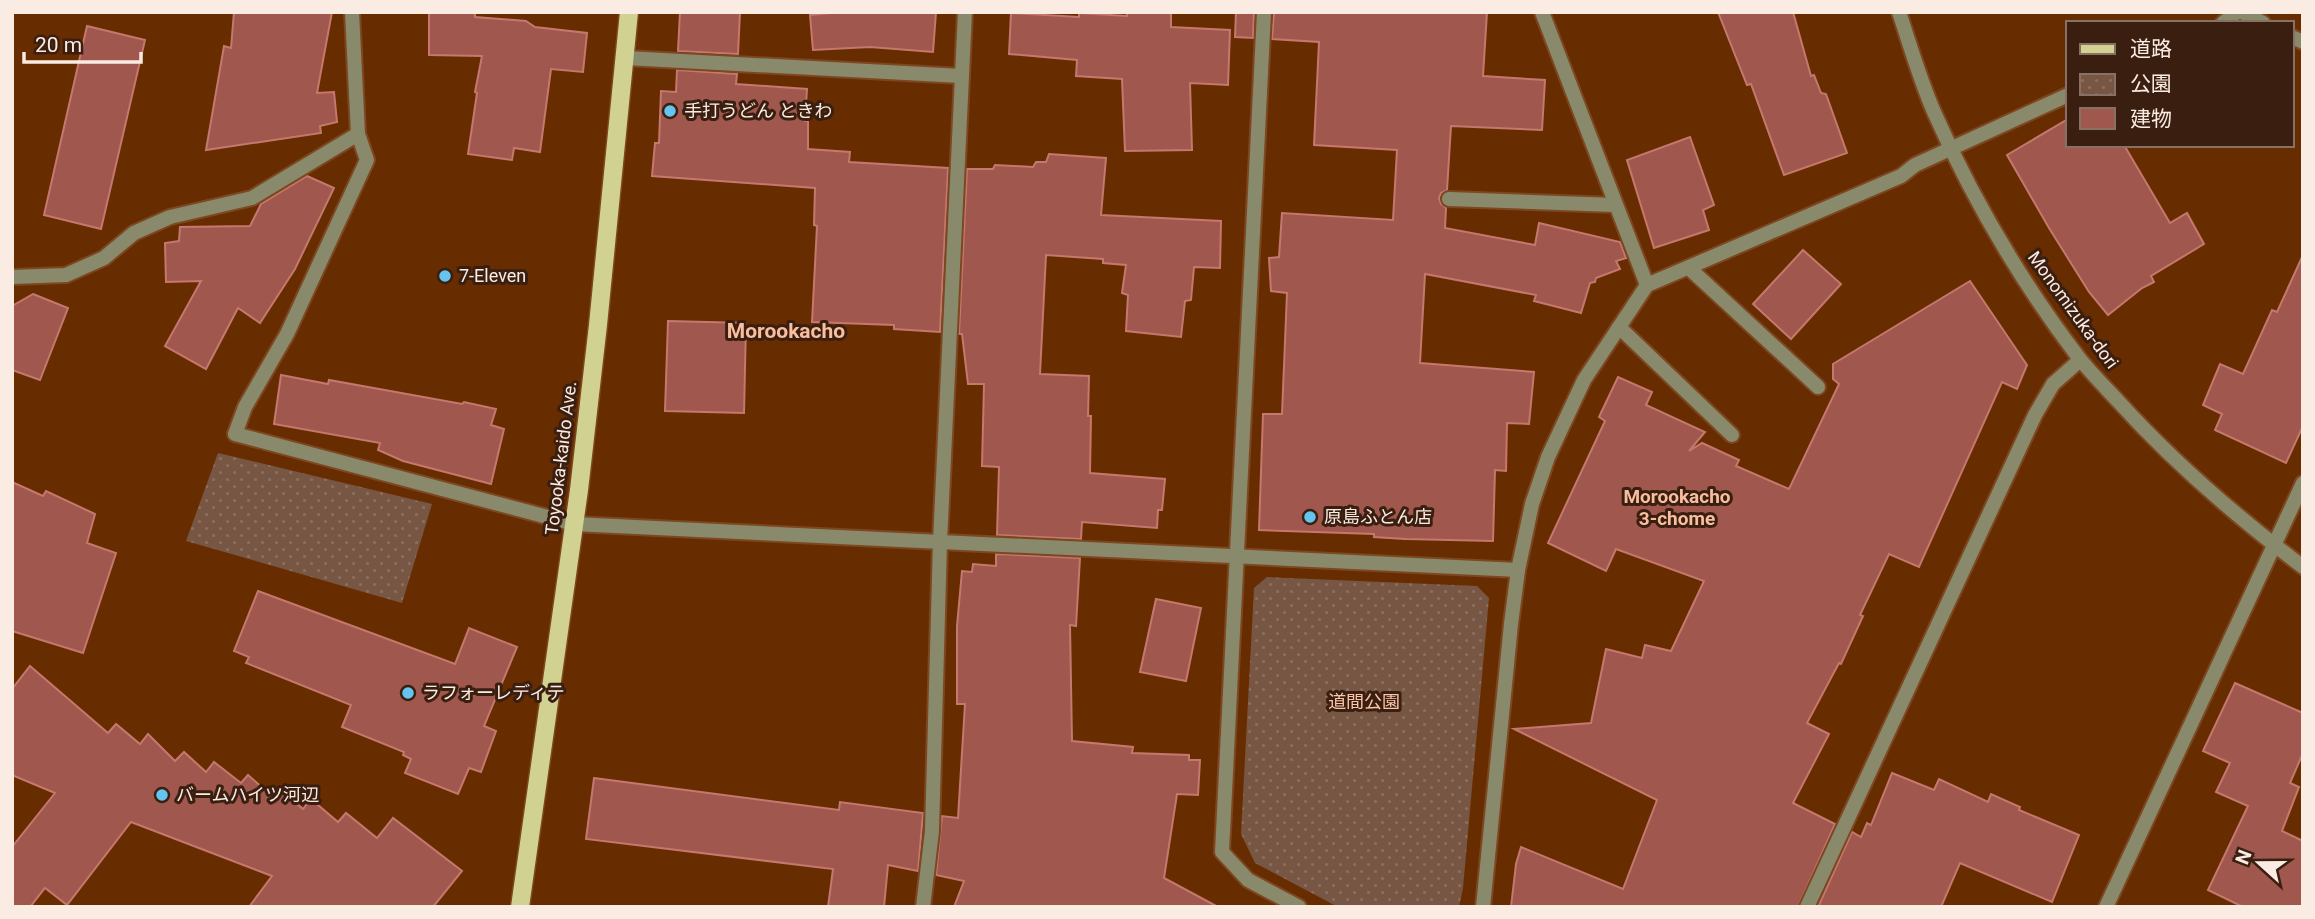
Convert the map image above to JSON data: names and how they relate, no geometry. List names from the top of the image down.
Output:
{
  "streets": {
    "main road": ["Toyooka-kaido Ave."],
    "street": ["Monomizuka-dori"]
  },
  "districts": ["Morookacho", "Morookacho 3-chome"],
  "parks": ["道間公園"],
  "places": [
    "手打うどん ときわ",
    "7-Eleven",
    "原島ふとん店",
    "ラフォーレディテ",
    "バームハイツ河辺"
  ],
  "legend": ["道路", "公園", "建物"],
  "scale_bar": "20 m",
  "north": "left"
}
